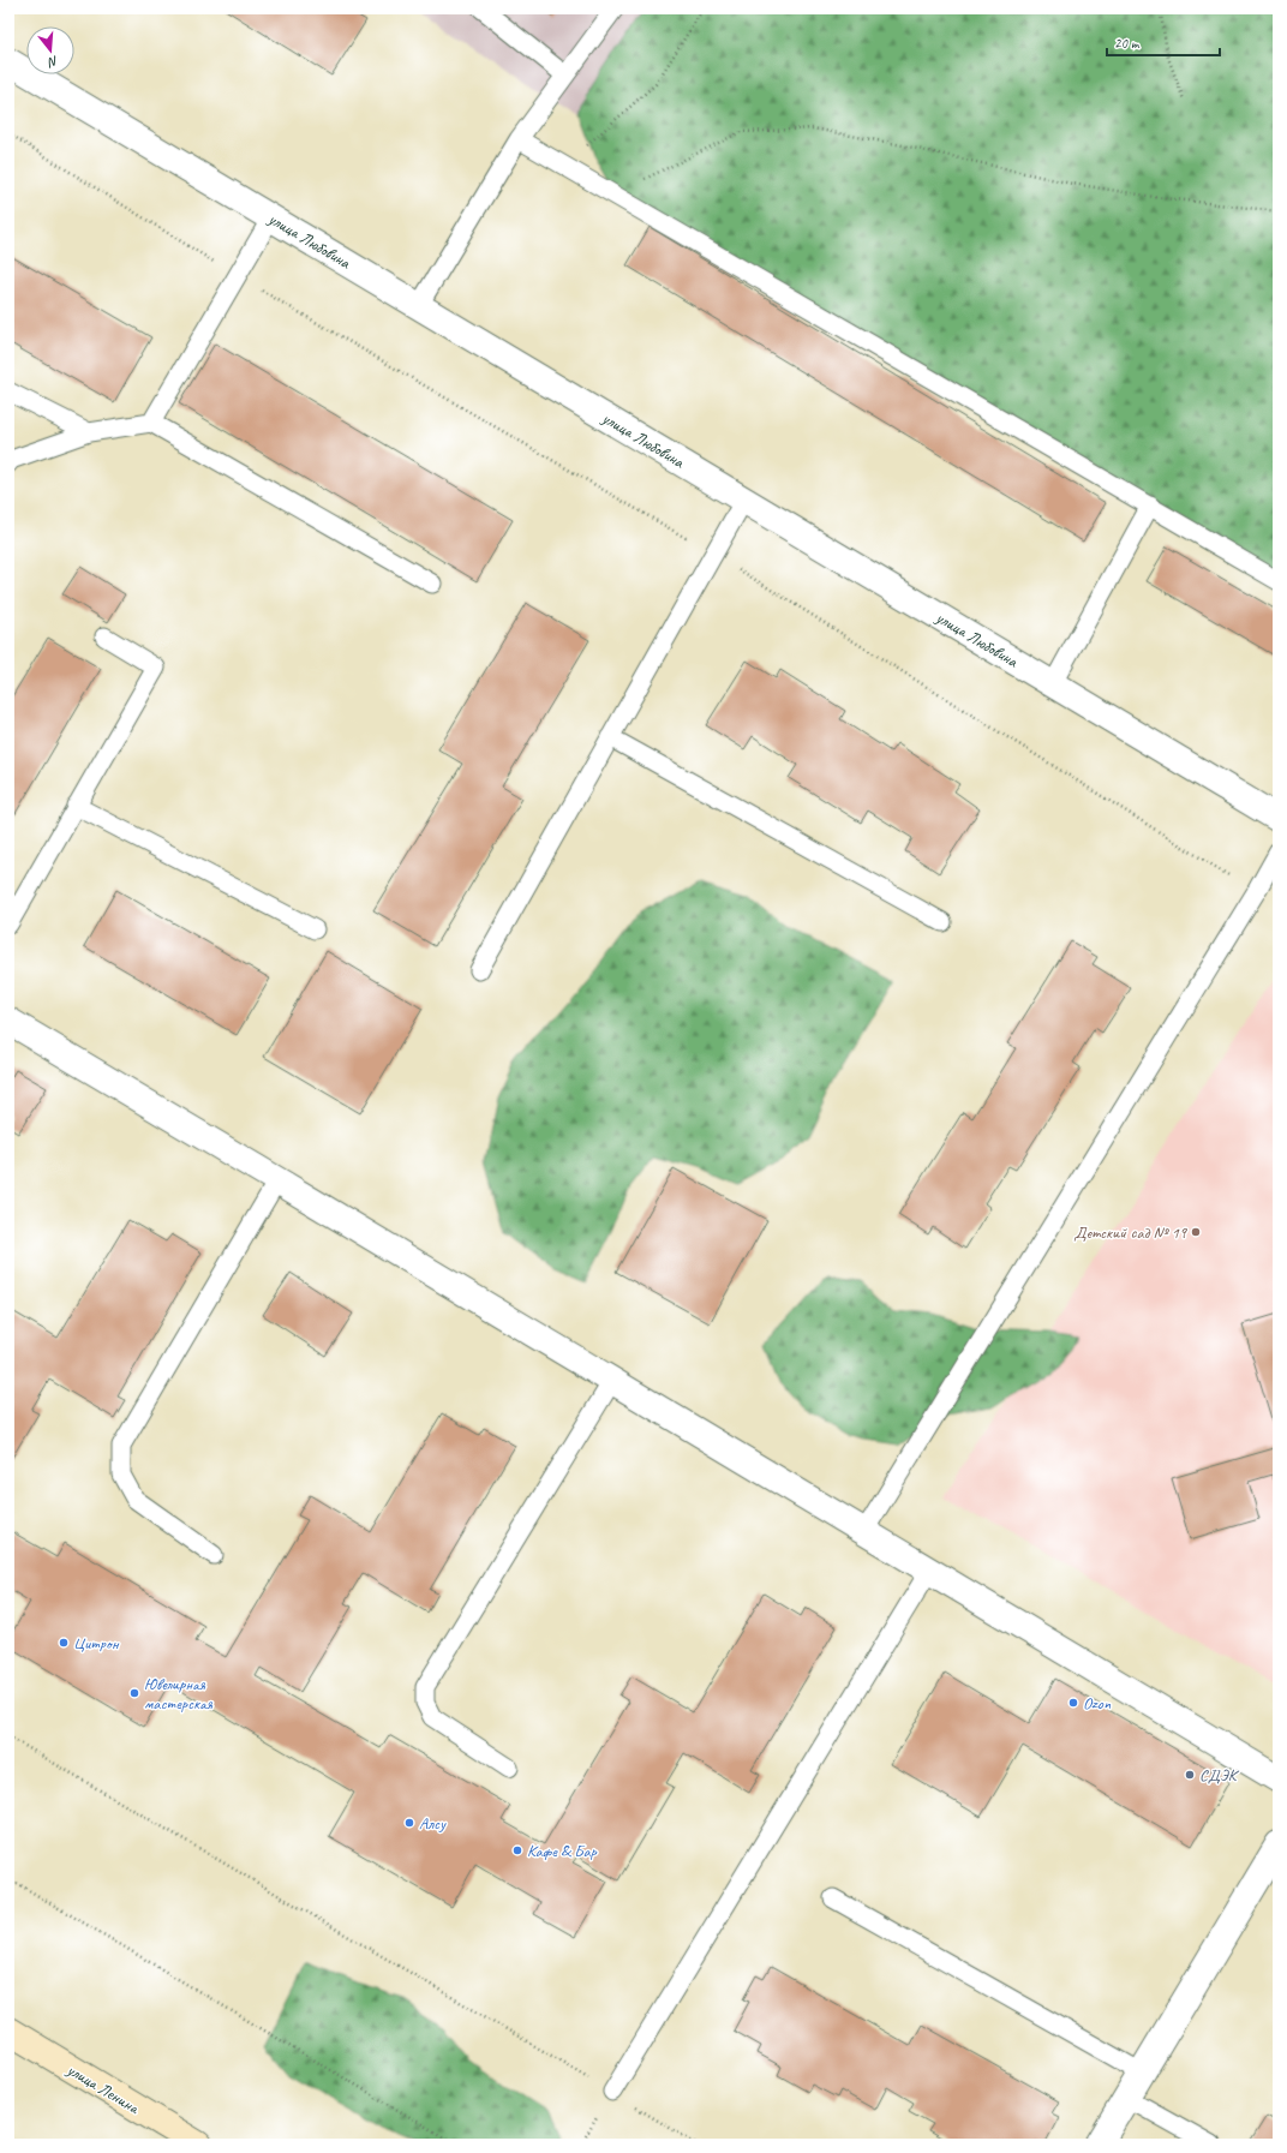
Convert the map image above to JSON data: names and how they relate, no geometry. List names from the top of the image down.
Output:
{
  "streets": {
    "main road": ["улица Ленина"],
    "street": ["улица Любовина"]
  },
  "places": [
    "Детский сад № 19",
    "Цитрон",
    "Ювелирная мастерская",
    "Ozon",
    "СДЭК",
    "Алсу",
    "Кафе & Бар"
  ],
  "scale_bar": "20 m",
  "north": "bottom"
}
